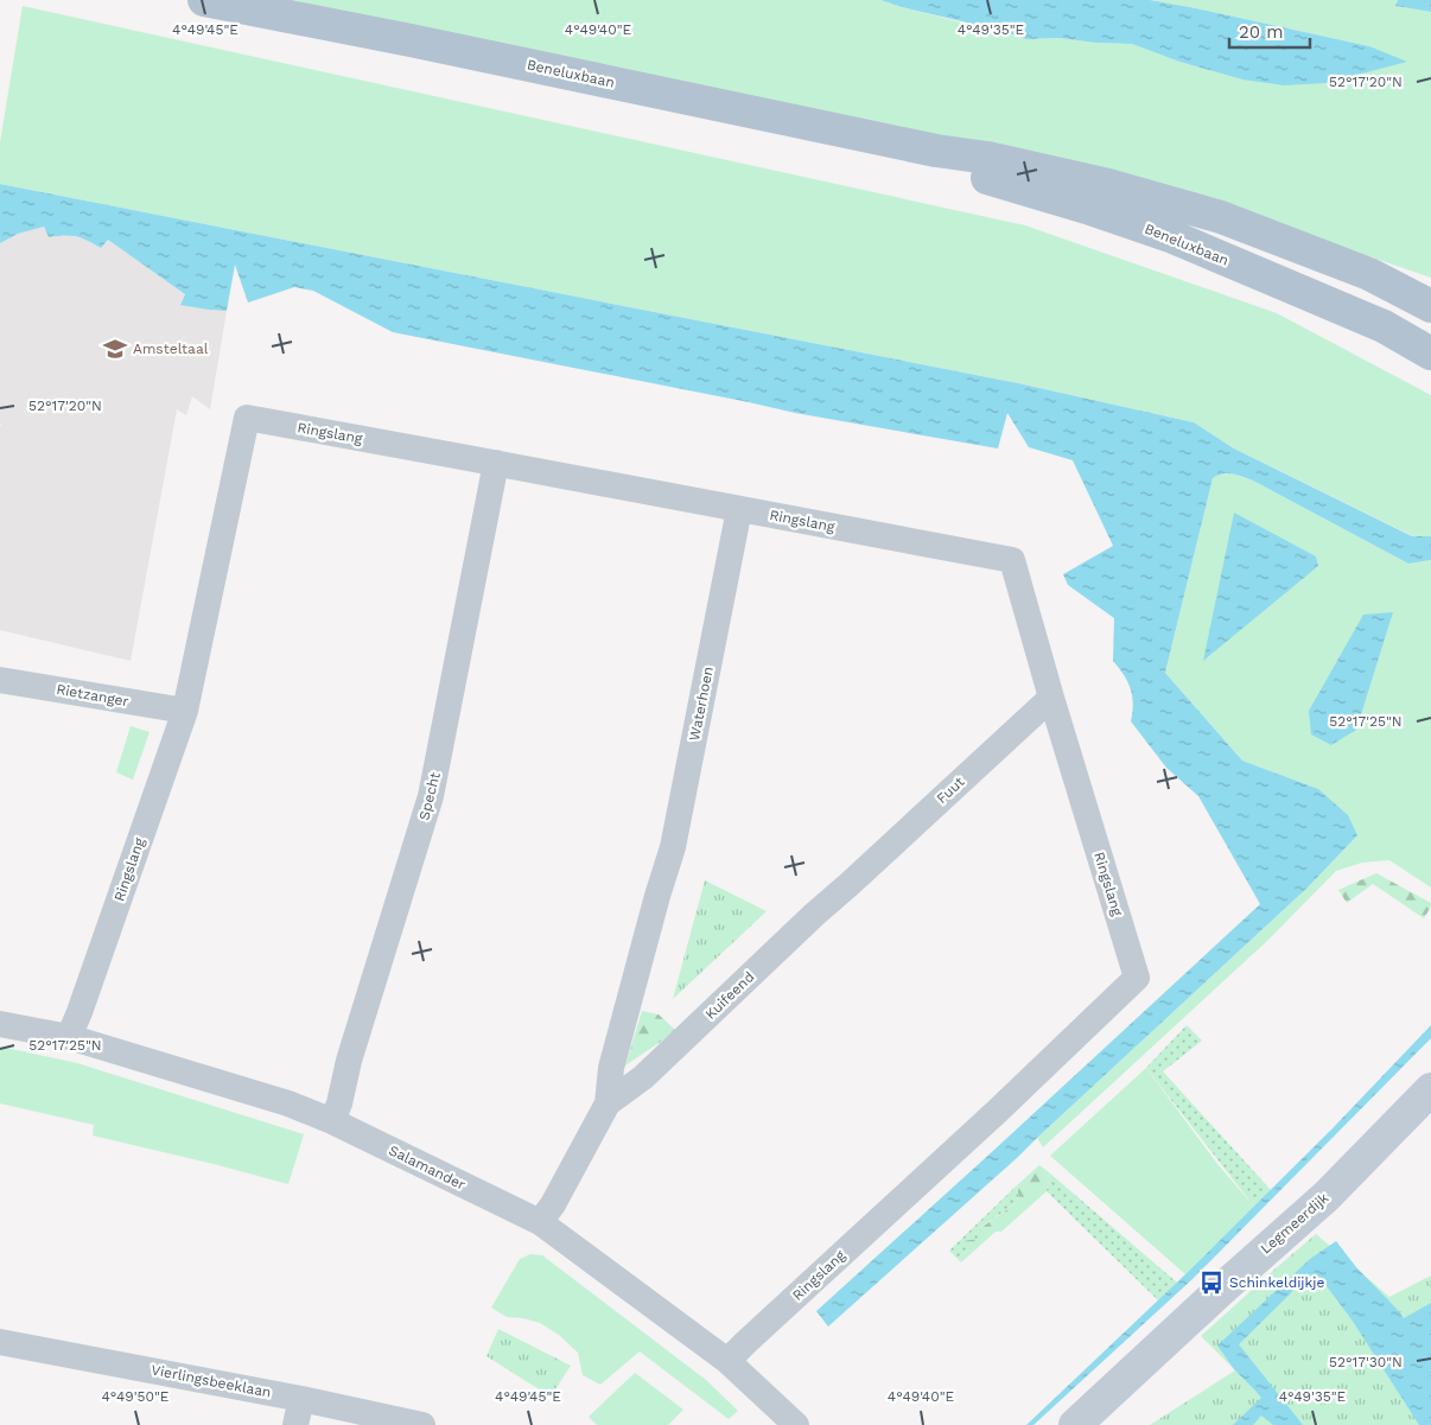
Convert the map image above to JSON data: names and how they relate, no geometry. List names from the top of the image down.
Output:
{
  "streets": {
    "main road": ["Beneluxbaan"],
    "street": [
      "Ringslang",
      "Rietzanger",
      "Waterhoen",
      "Fuut",
      "Specht",
      "Kuifeend",
      "Salamander",
      "Legmeerdijk",
      "Vierlingsbeeklaan"
    ]
  },
  "crossings": [
    ["Ringslang", "Rietzanger"],
    ["Ringslang", "Waterhoen"],
    ["Ringslang", "Fuut"],
    ["Ringslang", "Specht"],
    ["Ringslang", "Salamander"],
    ["Waterhoen", "Kuifeend"],
    ["Fuut", "Kuifeend"],
    ["Specht", "Salamander"],
    ["Kuifeend", "Salamander"]
  ],
  "places": {
    "school or university": ["Amsteltaal"],
    "bus stop": ["Schinkeldijkje"]
  },
  "scale_bar": "20 m",
  "coordinates": [
    "4°49'45\"E",
    "4°49'40\"E",
    "4°49'35\"E",
    "52°17'20\"N",
    "52°17'25\"N",
    "52°17'30\"N",
    "4°49'50\"E"
  ]
}
